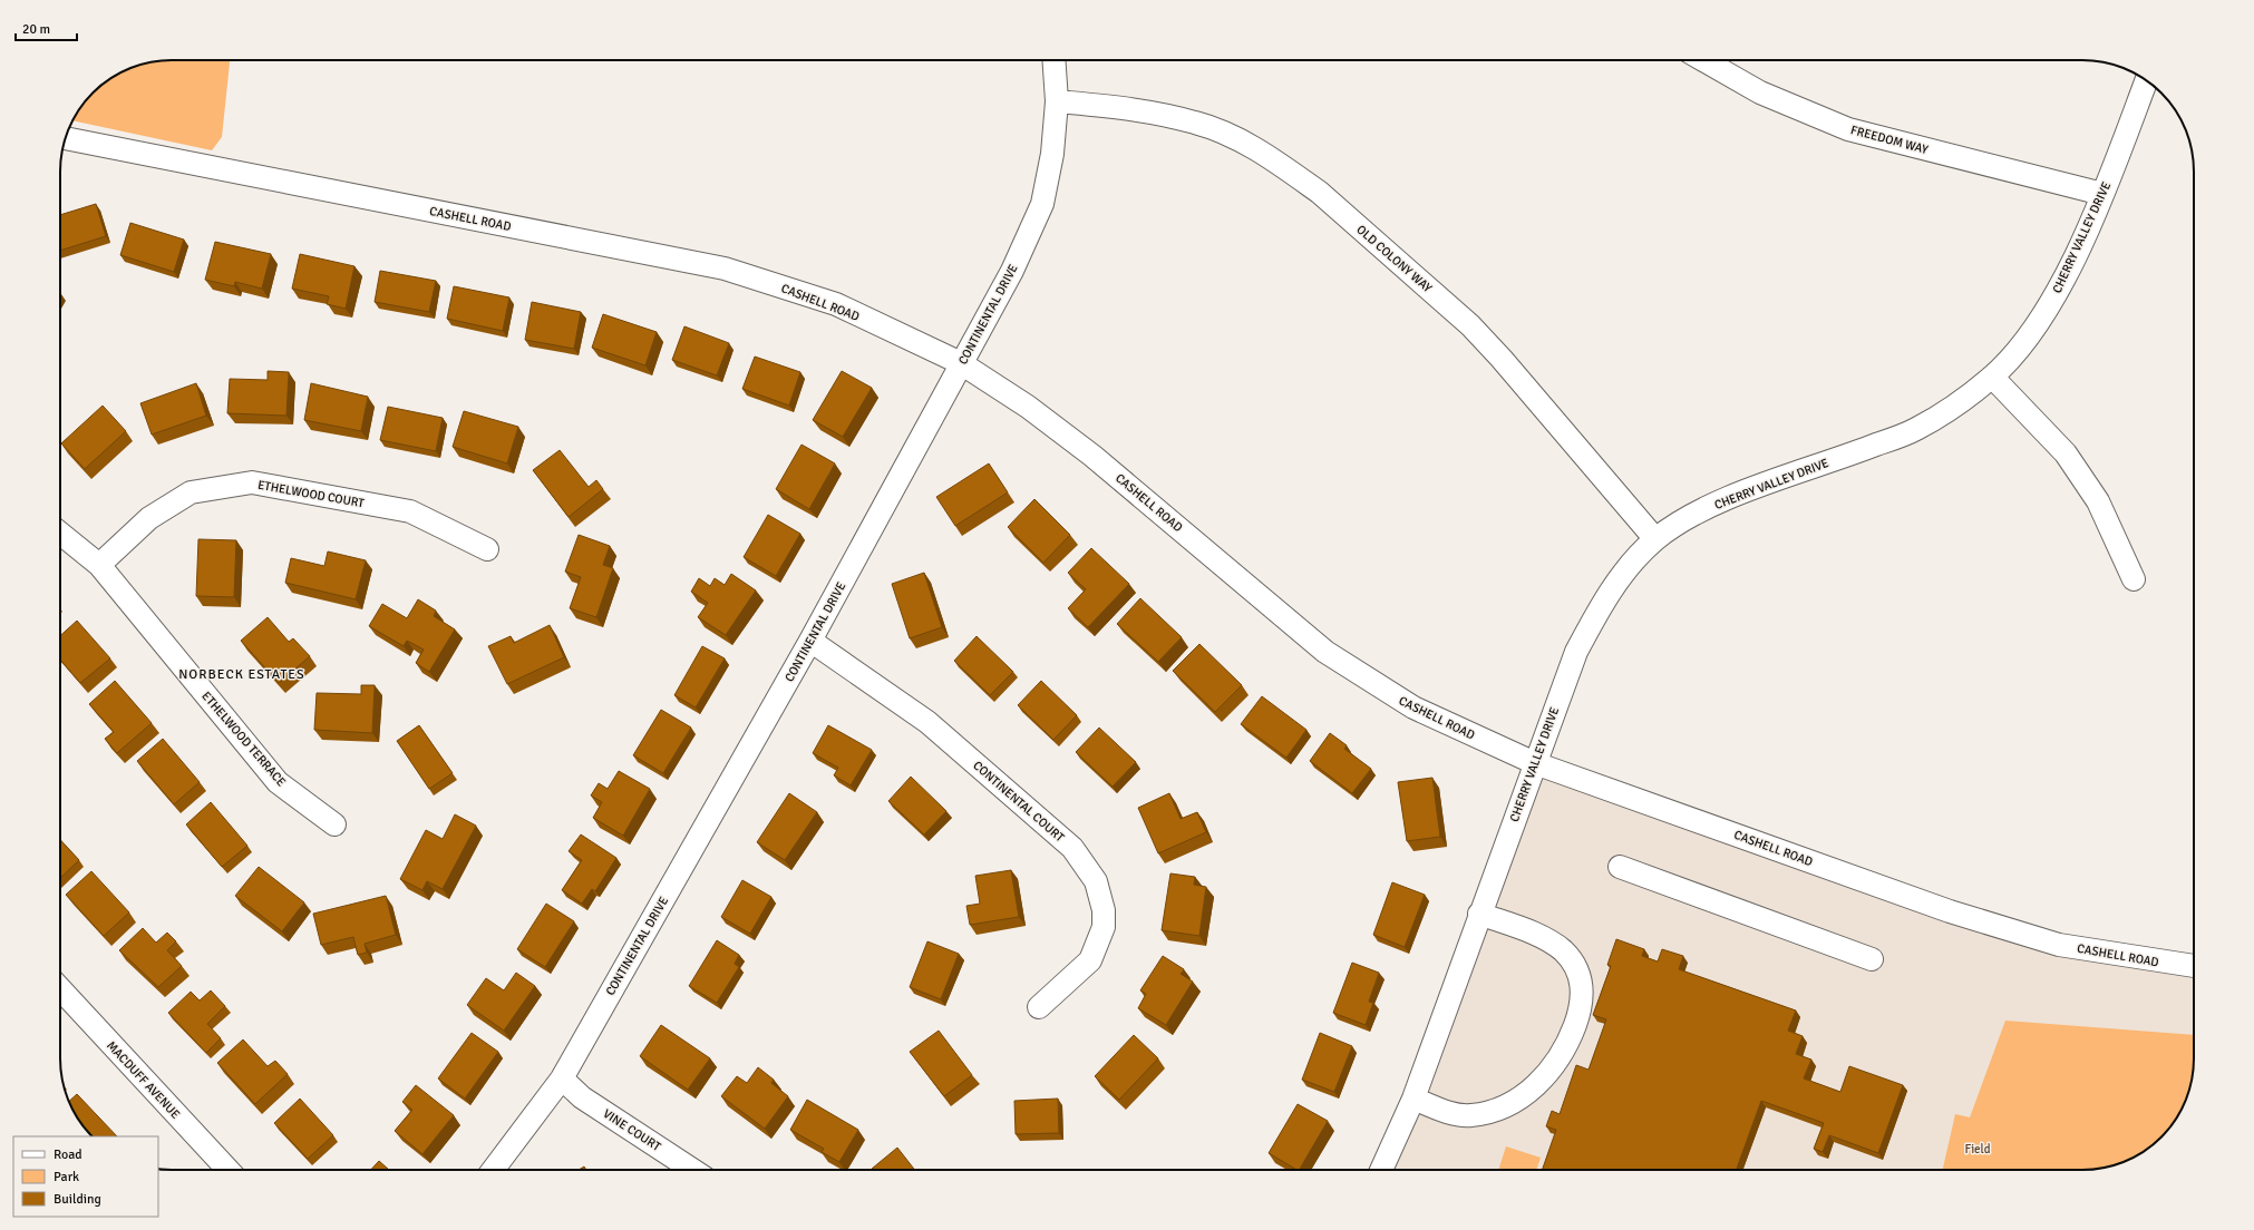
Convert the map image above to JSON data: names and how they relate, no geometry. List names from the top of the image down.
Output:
{
  "streets": {
    "street": [
      "FREEDOM WAY",
      "CASHELL ROAD",
      "CHERRY VALLEY DRIVE",
      "OLD COLONY WAY",
      "CONTINENTAL DRIVE",
      "ETHELWOOD COURT",
      "ETHELWOOD TERRACE",
      "CONTINENTAL COURT",
      "MACDUFF AVENUE",
      "VINE COURT"
    ]
  },
  "crossings": [
    ["FREEDOM WAY", "CHERRY VALLEY DRIVE"],
    ["CASHELL ROAD", "CHERRY VALLEY DRIVE"],
    ["CASHELL ROAD", "CONTINENTAL DRIVE"],
    ["CHERRY VALLEY DRIVE", "OLD COLONY WAY"],
    ["OLD COLONY WAY", "CONTINENTAL DRIVE"],
    ["CONTINENTAL DRIVE", "CONTINENTAL COURT"],
    ["CONTINENTAL DRIVE", "VINE COURT"],
    ["ETHELWOOD COURT", "ETHELWOOD TERRACE"]
  ],
  "districts": ["NORBECK ESTATES"],
  "parks": ["Field"],
  "legend": ["Road", "Park", "Building"],
  "scale_bar": "20 m"
}
